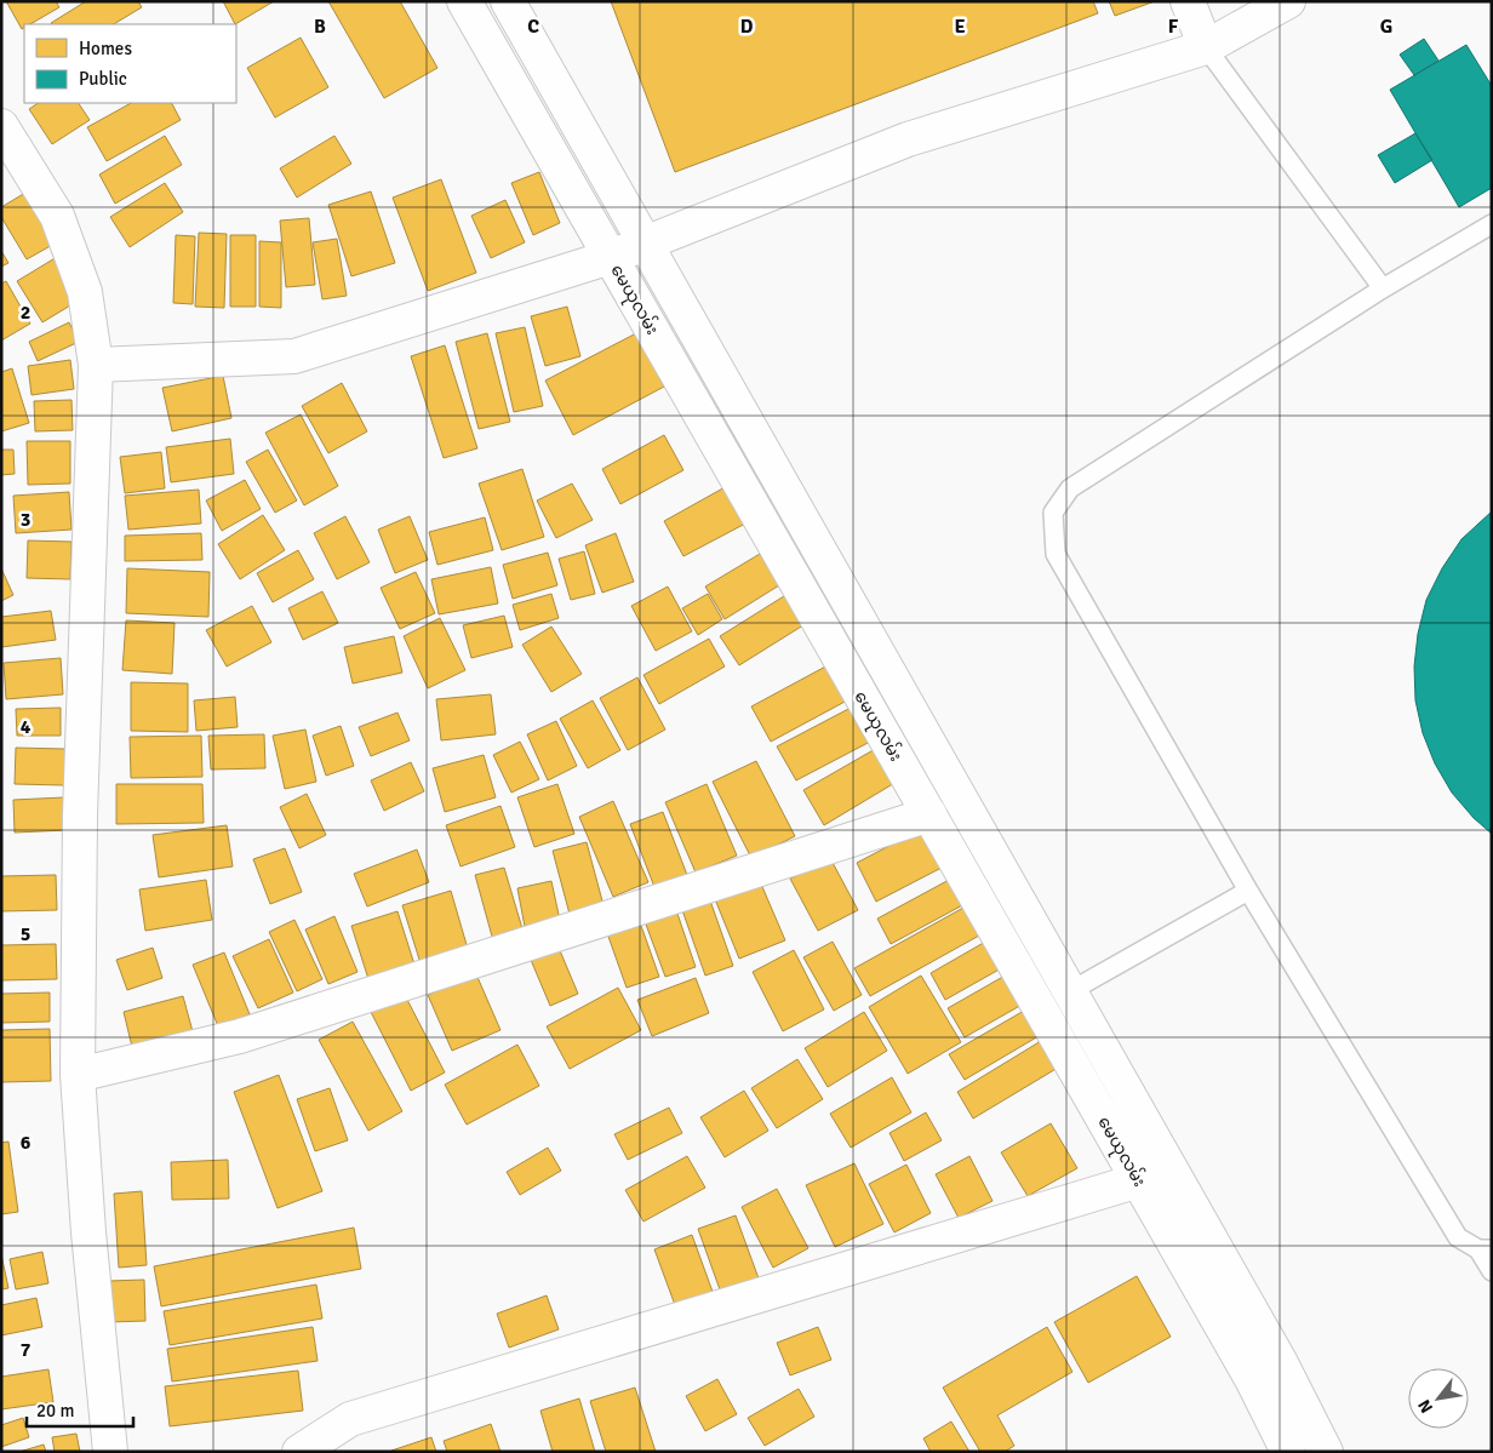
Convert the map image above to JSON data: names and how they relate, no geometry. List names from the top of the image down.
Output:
{
  "streets": {
    "street": ["မေယုလမ်း"]
  },
  "legend": ["Homes", "Public"],
  "scale_bar": "20 m",
  "north": "bottom left",
  "grid": {
    "columns": [
      "B",
      "C",
      "D",
      "E",
      "F",
      "G"
    ],
    "rows": [
      "2",
      "3",
      "4",
      "5",
      "6",
      "7"
    ]
  }
}
